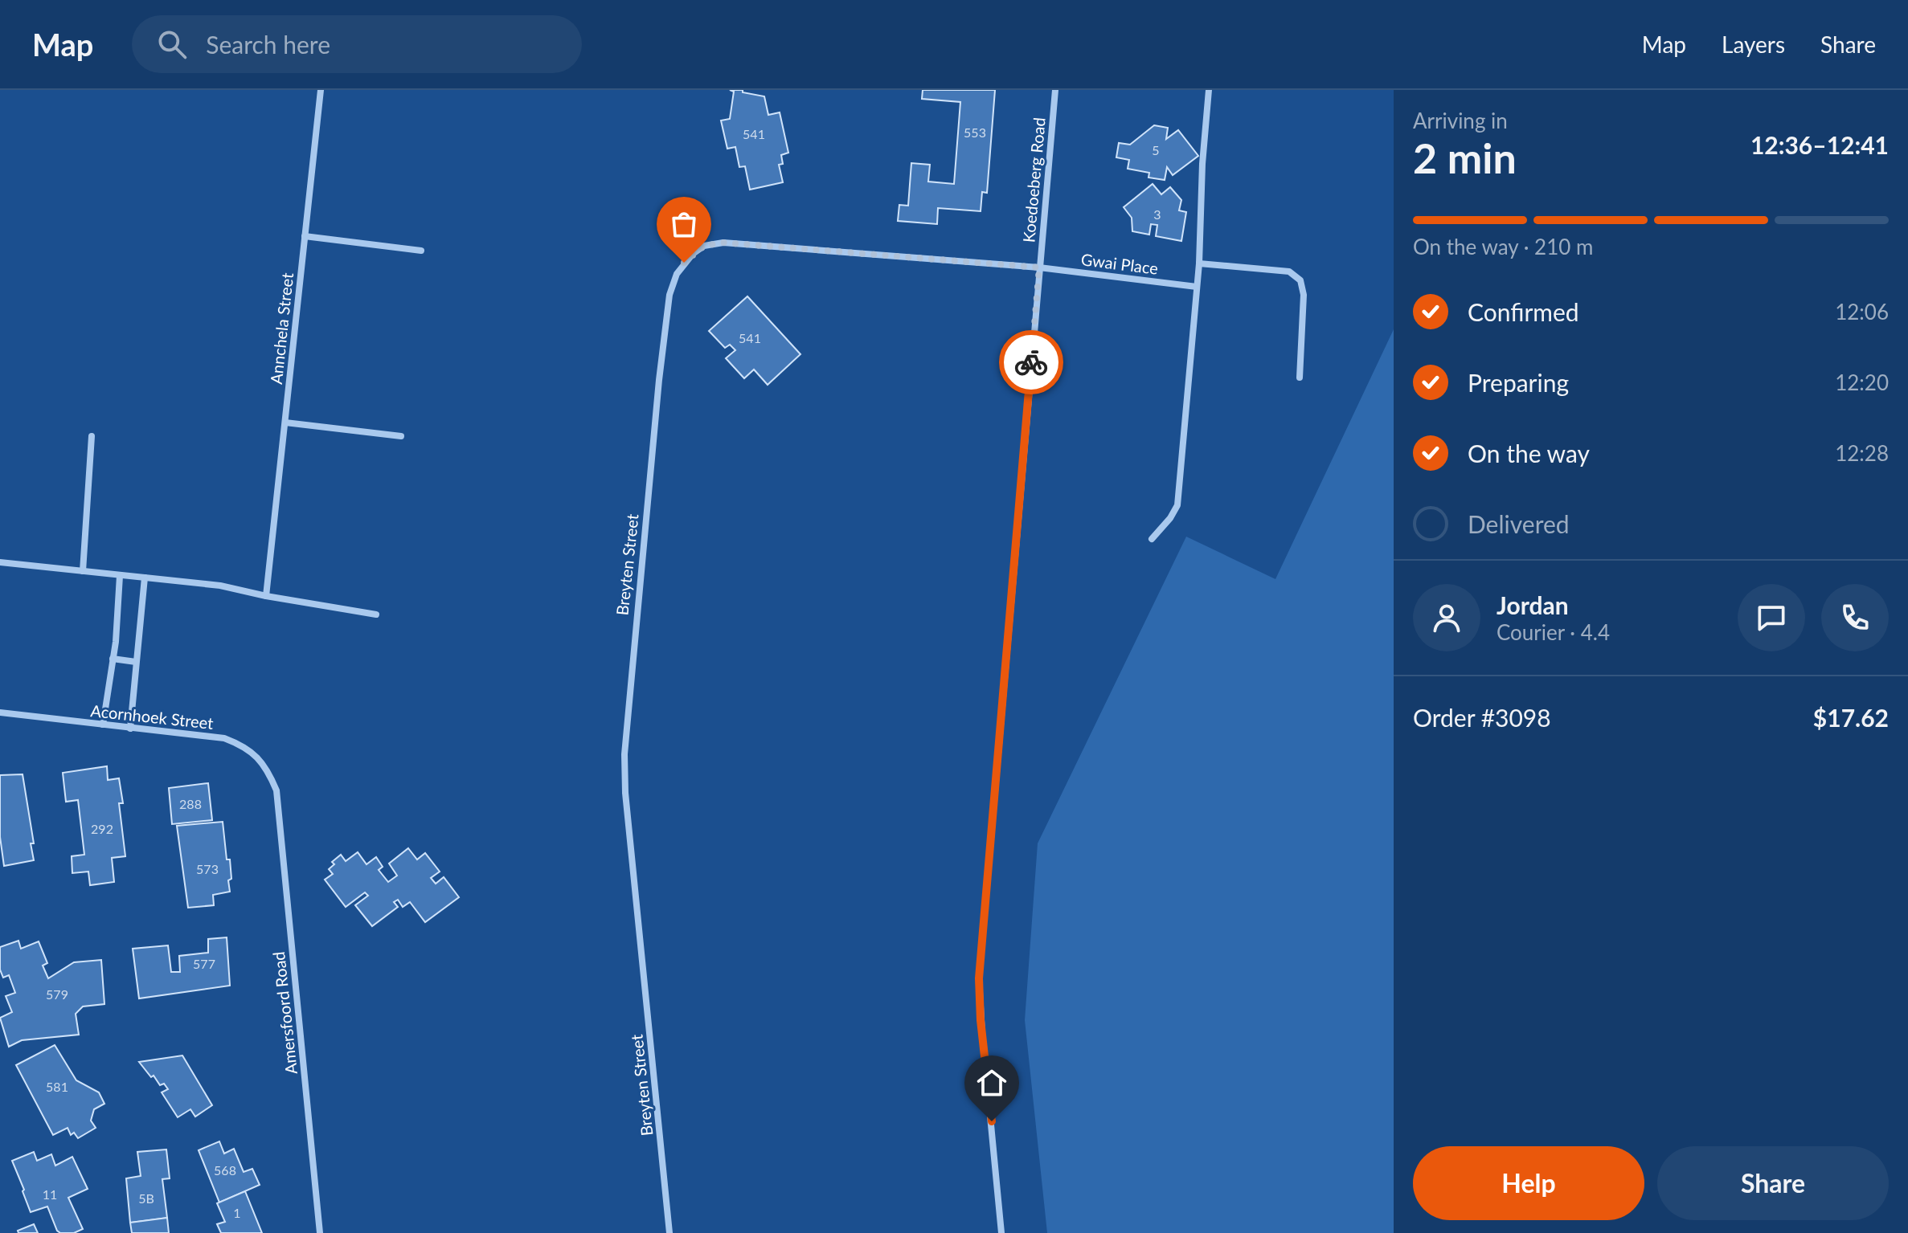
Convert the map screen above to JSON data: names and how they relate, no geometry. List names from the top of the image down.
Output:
{
  "streets": {
    "street": [
      "Koedoeberg Road",
      "Gwai Place",
      "Annchela Street",
      "Breyten Street",
      "Acornhoek Street",
      "Amersfoord Road"
    ]
  },
  "crossings": [
    ["Koedoeberg Road", "Gwai Place"],
    ["Koedoeberg Road", "Breyten Street"],
    ["Gwai Place", "Breyten Street"],
    ["Acornhoek Street", "Amersfoord Road"]
  ],
  "house_numbers": [
    "553",
    "541",
    "5",
    "3",
    "541",
    "288",
    "292",
    "573",
    "577",
    "579",
    "581",
    "568",
    "11",
    "5B",
    "1"
  ],
  "page": {
    "header": "Map",
    "search": "Search here",
    "nav": ["Map", "Layers", "Share"],
    "heading": ["2 min", "Arriving in", "12:36–12:41"],
    "panel": [
      "Jordan",
      "Courier · 4.4",
      "Order #3098",
      "$17.62"
    ],
    "bar": "On the way · 210 m",
    "list": [
      ["Confirmed", "12:06"],
      ["Preparing", "12:20"],
      ["On the way", "12:28"],
      "Delivered"
    ],
    "buttons": ["Help", "Share"]
  }
}
